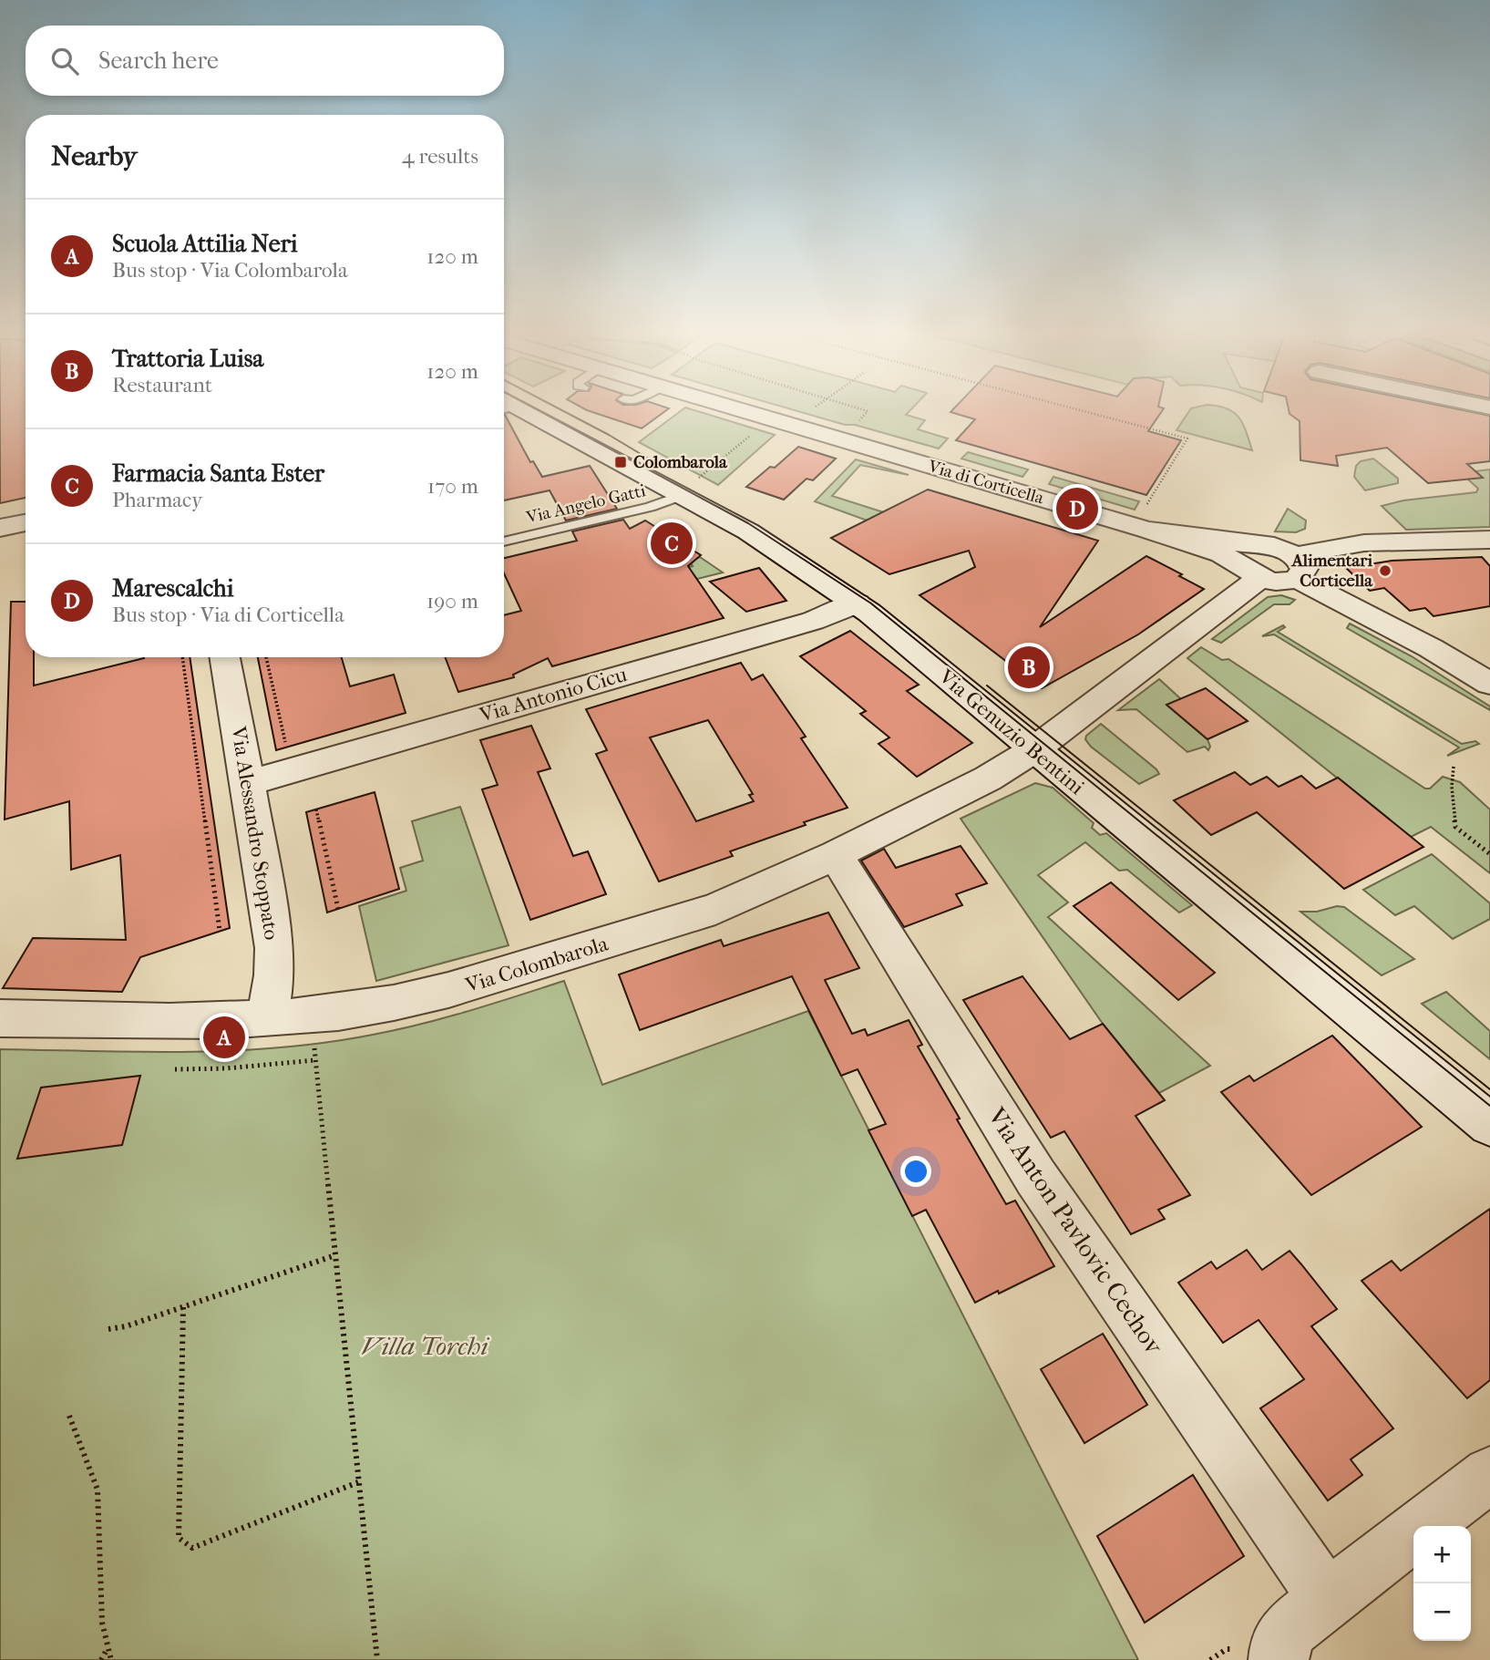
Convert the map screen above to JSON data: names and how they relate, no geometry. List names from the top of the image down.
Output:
{
  "streets": {
    "street": [
      "Via di Corticella",
      "Via Antonio Cicu",
      "Via Genuzio Bentini",
      "Via Alessandro Stoppato",
      "Via Colombarola",
      "Via Anton Pavlovic Cechov"
    ],
    "lane": ["Via Angelo Gatti"]
  },
  "crossings": [
    ["Via di Corticella", "Via Colombarola"],
    ["Via Angelo Gatti", "Via Genuzio Bentini"],
    ["Via Antonio Cicu", "Via Genuzio Bentini"],
    ["Via Antonio Cicu", "Via Alessandro Stoppato"],
    ["Via Genuzio Bentini", "Via Colombarola"],
    ["Via Alessandro Stoppato", "Via Colombarola"],
    ["Via Colombarola", "Via Anton Pavlovic Cechov"]
  ],
  "parks": ["Villa Torchi"],
  "places": {
    "transit": ["Colombarola"],
    "other": ["Alimentari Corticella"]
  },
  "page": {
    "search": "Search here",
    "heading": ["Nearby", "4 results"],
    "list": [
      {
        "mark": "A",
        "name": "Scuola Attilia Neri",
        "note": "Bus stop · Via Colombarola",
        "value": "120 m"
      },
      {
        "mark": "B",
        "name": "Trattoria Luisa",
        "note": "Restaurant",
        "value": "120 m"
      },
      {
        "mark": "C",
        "name": "Farmacia Santa Ester",
        "note": "Pharmacy",
        "value": "170 m"
      },
      {
        "mark": "D",
        "name": "Marescalchi",
        "note": "Bus stop · Via di Corticella",
        "value": "190 m"
      }
    ],
    "pins": [
      "D",
      "C",
      "B",
      "A"
    ],
    "map_buttons": ["+", "−"]
  }
}
